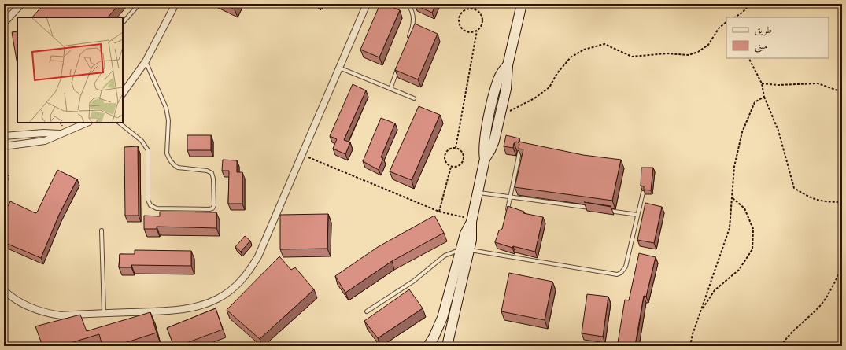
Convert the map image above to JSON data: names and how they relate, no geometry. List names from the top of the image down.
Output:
{
  "legend": ["طريق", "مبنى"]
}
